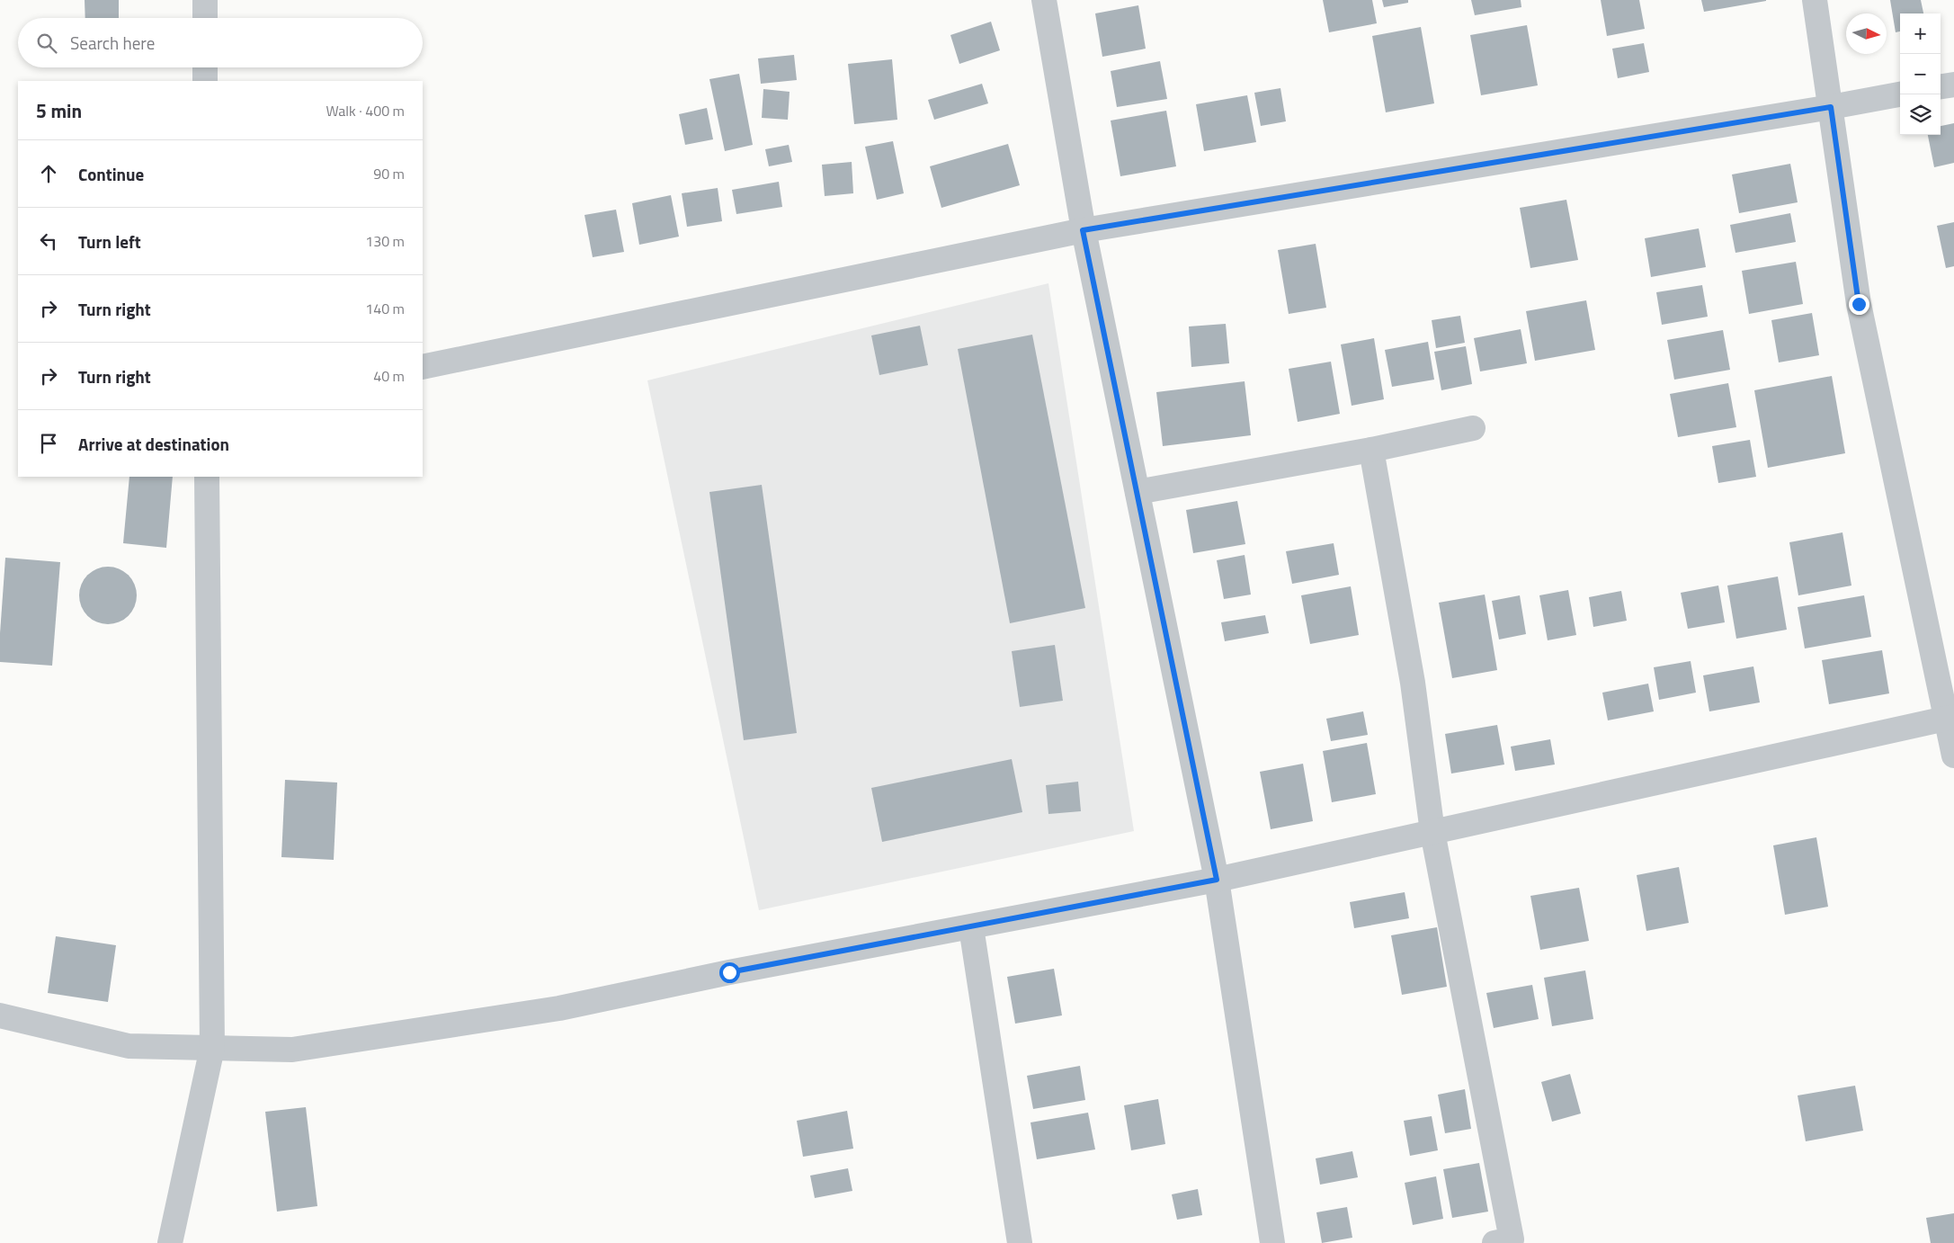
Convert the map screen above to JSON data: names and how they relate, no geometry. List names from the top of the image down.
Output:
{
  "north": "right",
  "page": {
    "map_buttons": ["+", "−"],
    "search": "Search here",
    "heading": ["5 min", "Walk · 400 m"],
    "list": [
      ["Continue", "90 m"],
      ["Turn left", "130 m"],
      ["Turn right", "140 m"],
      ["Turn right", "40 m"],
      "Arrive at destination"
    ]
  }
}
